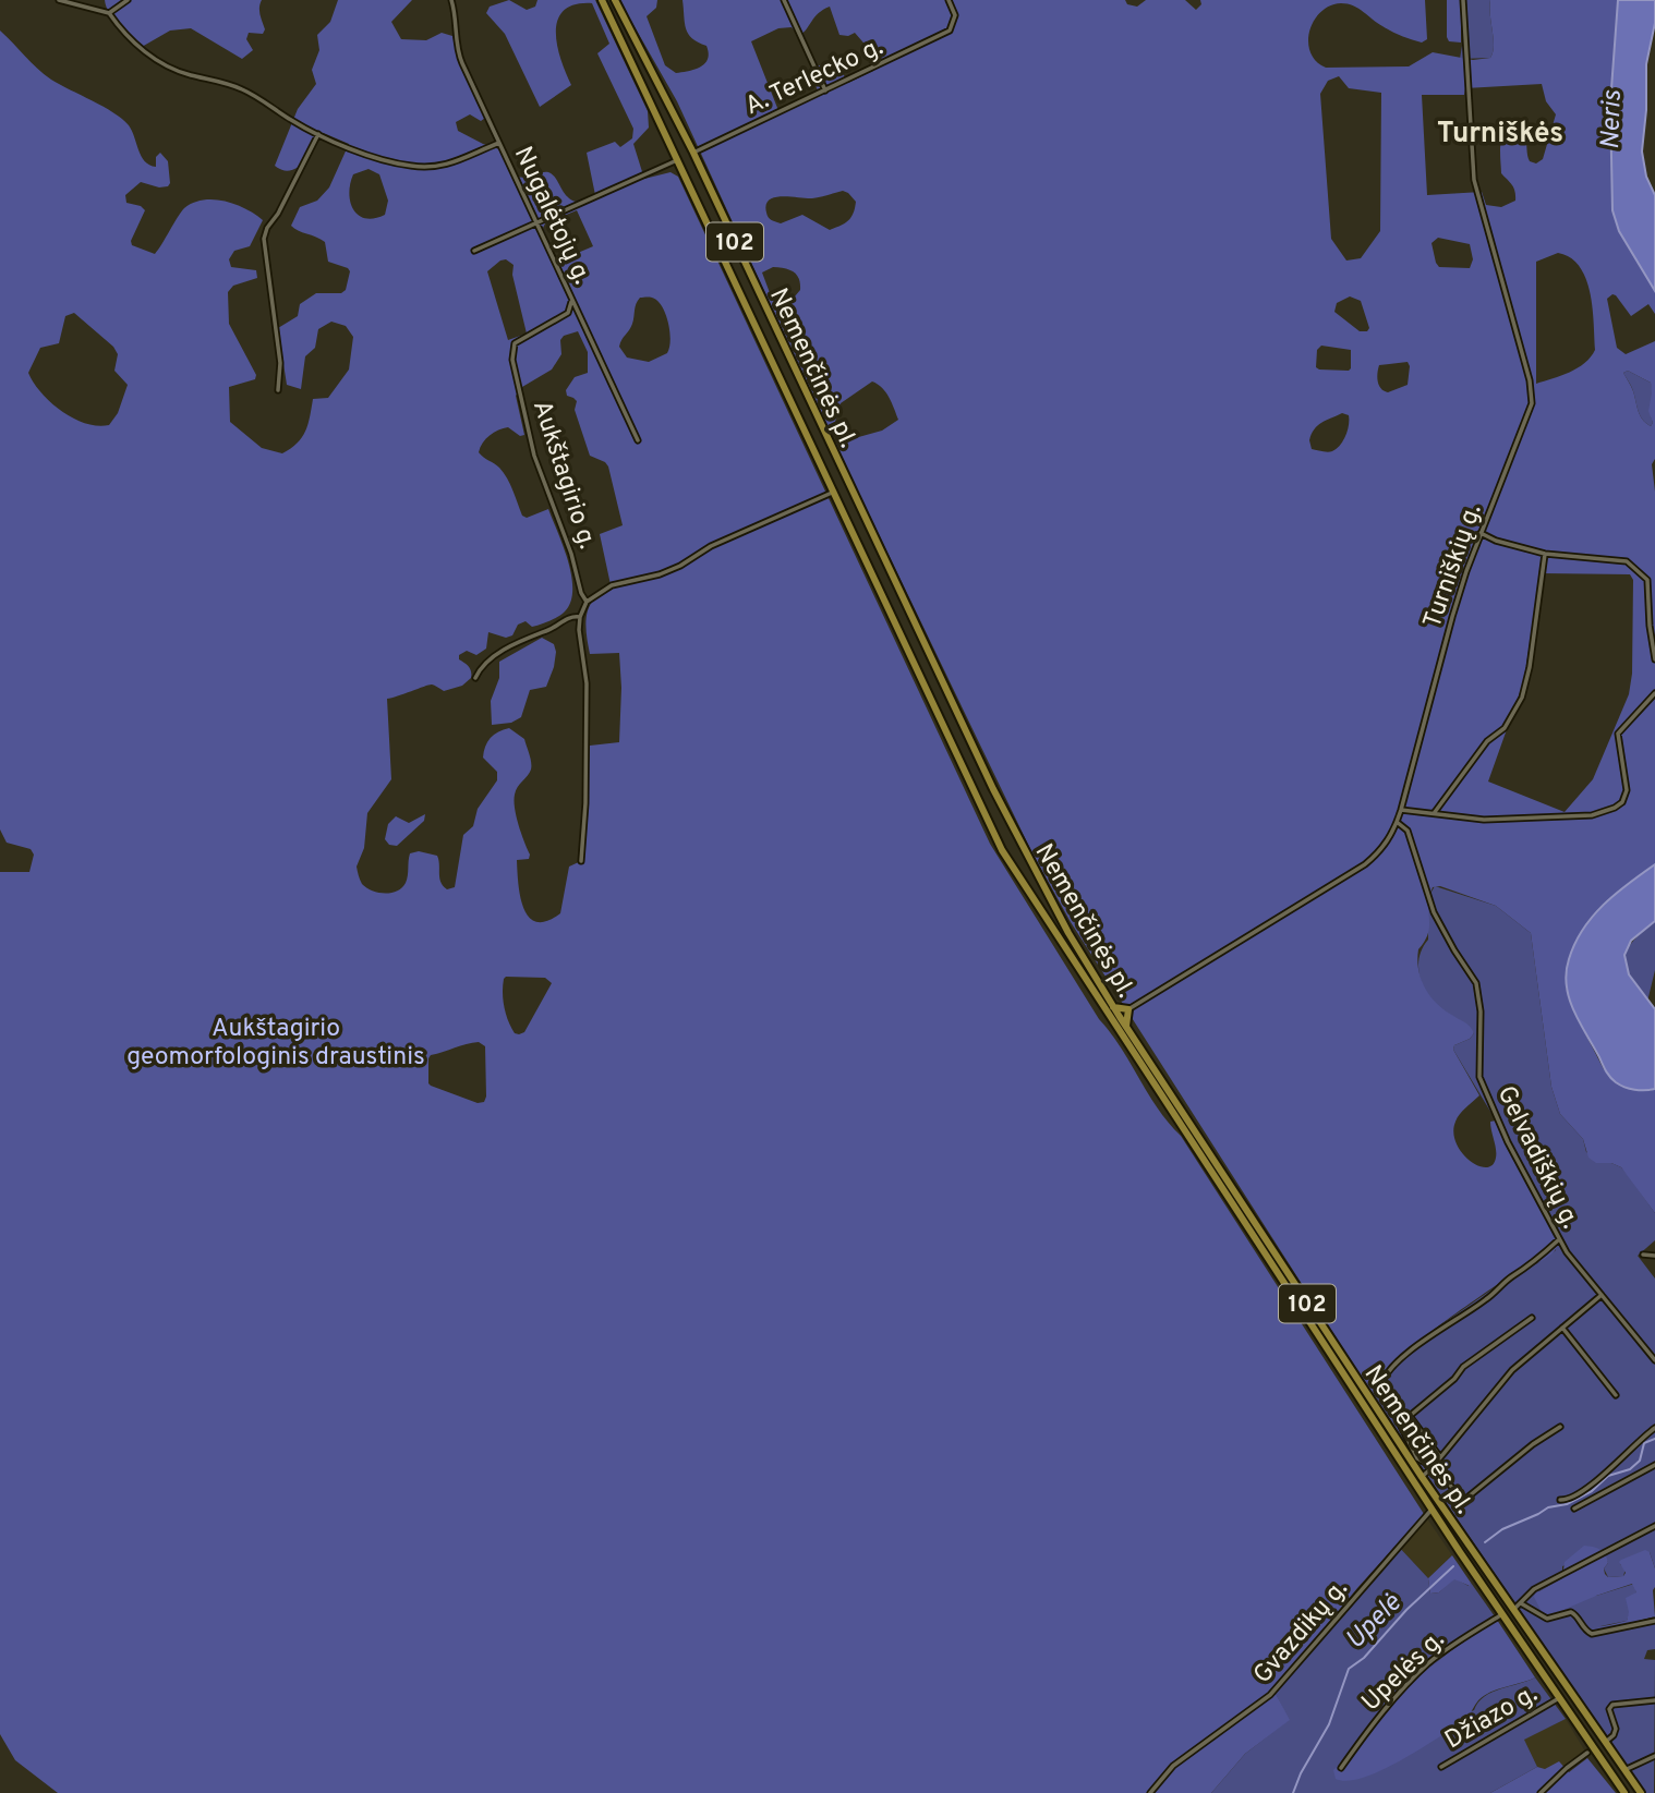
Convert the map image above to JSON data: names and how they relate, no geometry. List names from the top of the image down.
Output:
{
  "streets": {
    "main road": ["102", "Nemenčinės pl."],
    "street": [
      "A. Terlecko g.",
      "Nugalėtojų g.",
      "Aukštagirio g.",
      "Turniškių g.",
      "Gelvadiškių g.",
      "Gvazdikų g.",
      "Upelės g.",
      "Džiazo g."
    ]
  },
  "crossings": [
    ["A. Terlecko g.", "Nemenčinės pl."],
    ["Nugalėtojų g.", "Aukštagirio g."],
    ["Nemenčinės pl.", "Gvazdikų g."],
    ["Nemenčinės pl.", "Upelės g."],
    ["Nemenčinės pl.", "Džiazo g."],
    ["Turniškių g.", "Gelvadiškių g."]
  ],
  "districts": ["Turniškės"],
  "water": ["Neris", "Upelė"],
  "parks": ["Aukštagirio geomorfologinis draustinis"]
}
